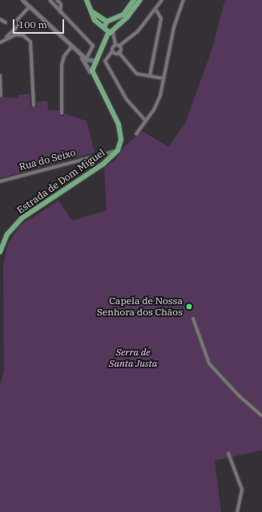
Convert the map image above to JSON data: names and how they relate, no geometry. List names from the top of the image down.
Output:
{
  "streets": {
    "main road": ["Estrada de Dom Miguel"],
    "street": ["Rua do Seixo"]
  },
  "crossings": [
    ["Rua do Seixo", "Estrada de Dom Miguel"]
  ],
  "parks": ["Serra de Santa Justa"],
  "places": ["Capela de Nossa Senhora dos Chãos"],
  "scale_bar": "100 m"
}
